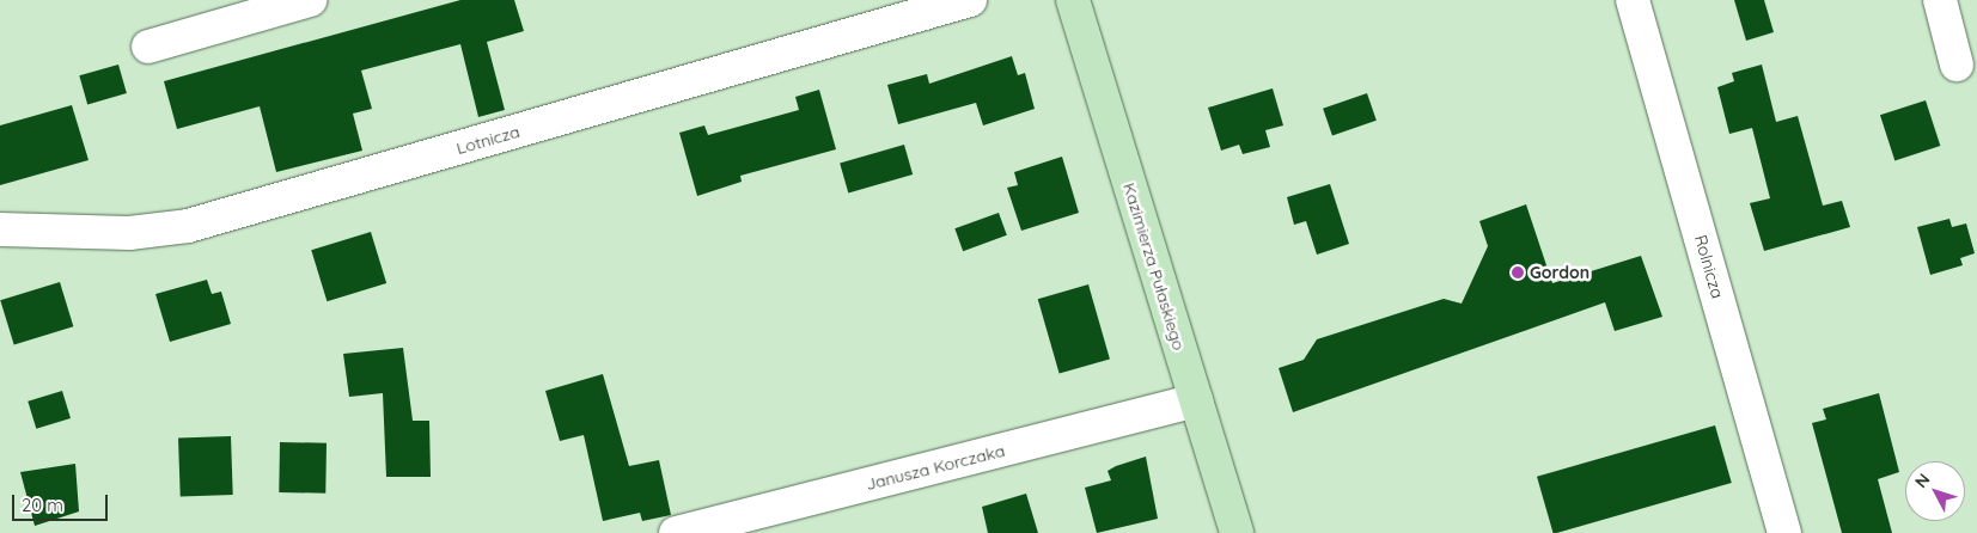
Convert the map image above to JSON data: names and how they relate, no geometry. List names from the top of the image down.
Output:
{
  "streets": {
    "main road": ["Kazimierza Pułaskiego"],
    "street": ["Lotnicza", "Rolnicza", "Janusza Korczaka"]
  },
  "crossings": [
    ["Kazimierza Pułaskiego", "Janusza Korczaka"]
  ],
  "places": ["Gordon"],
  "scale_bar": "20 m",
  "north": "top left"
}
